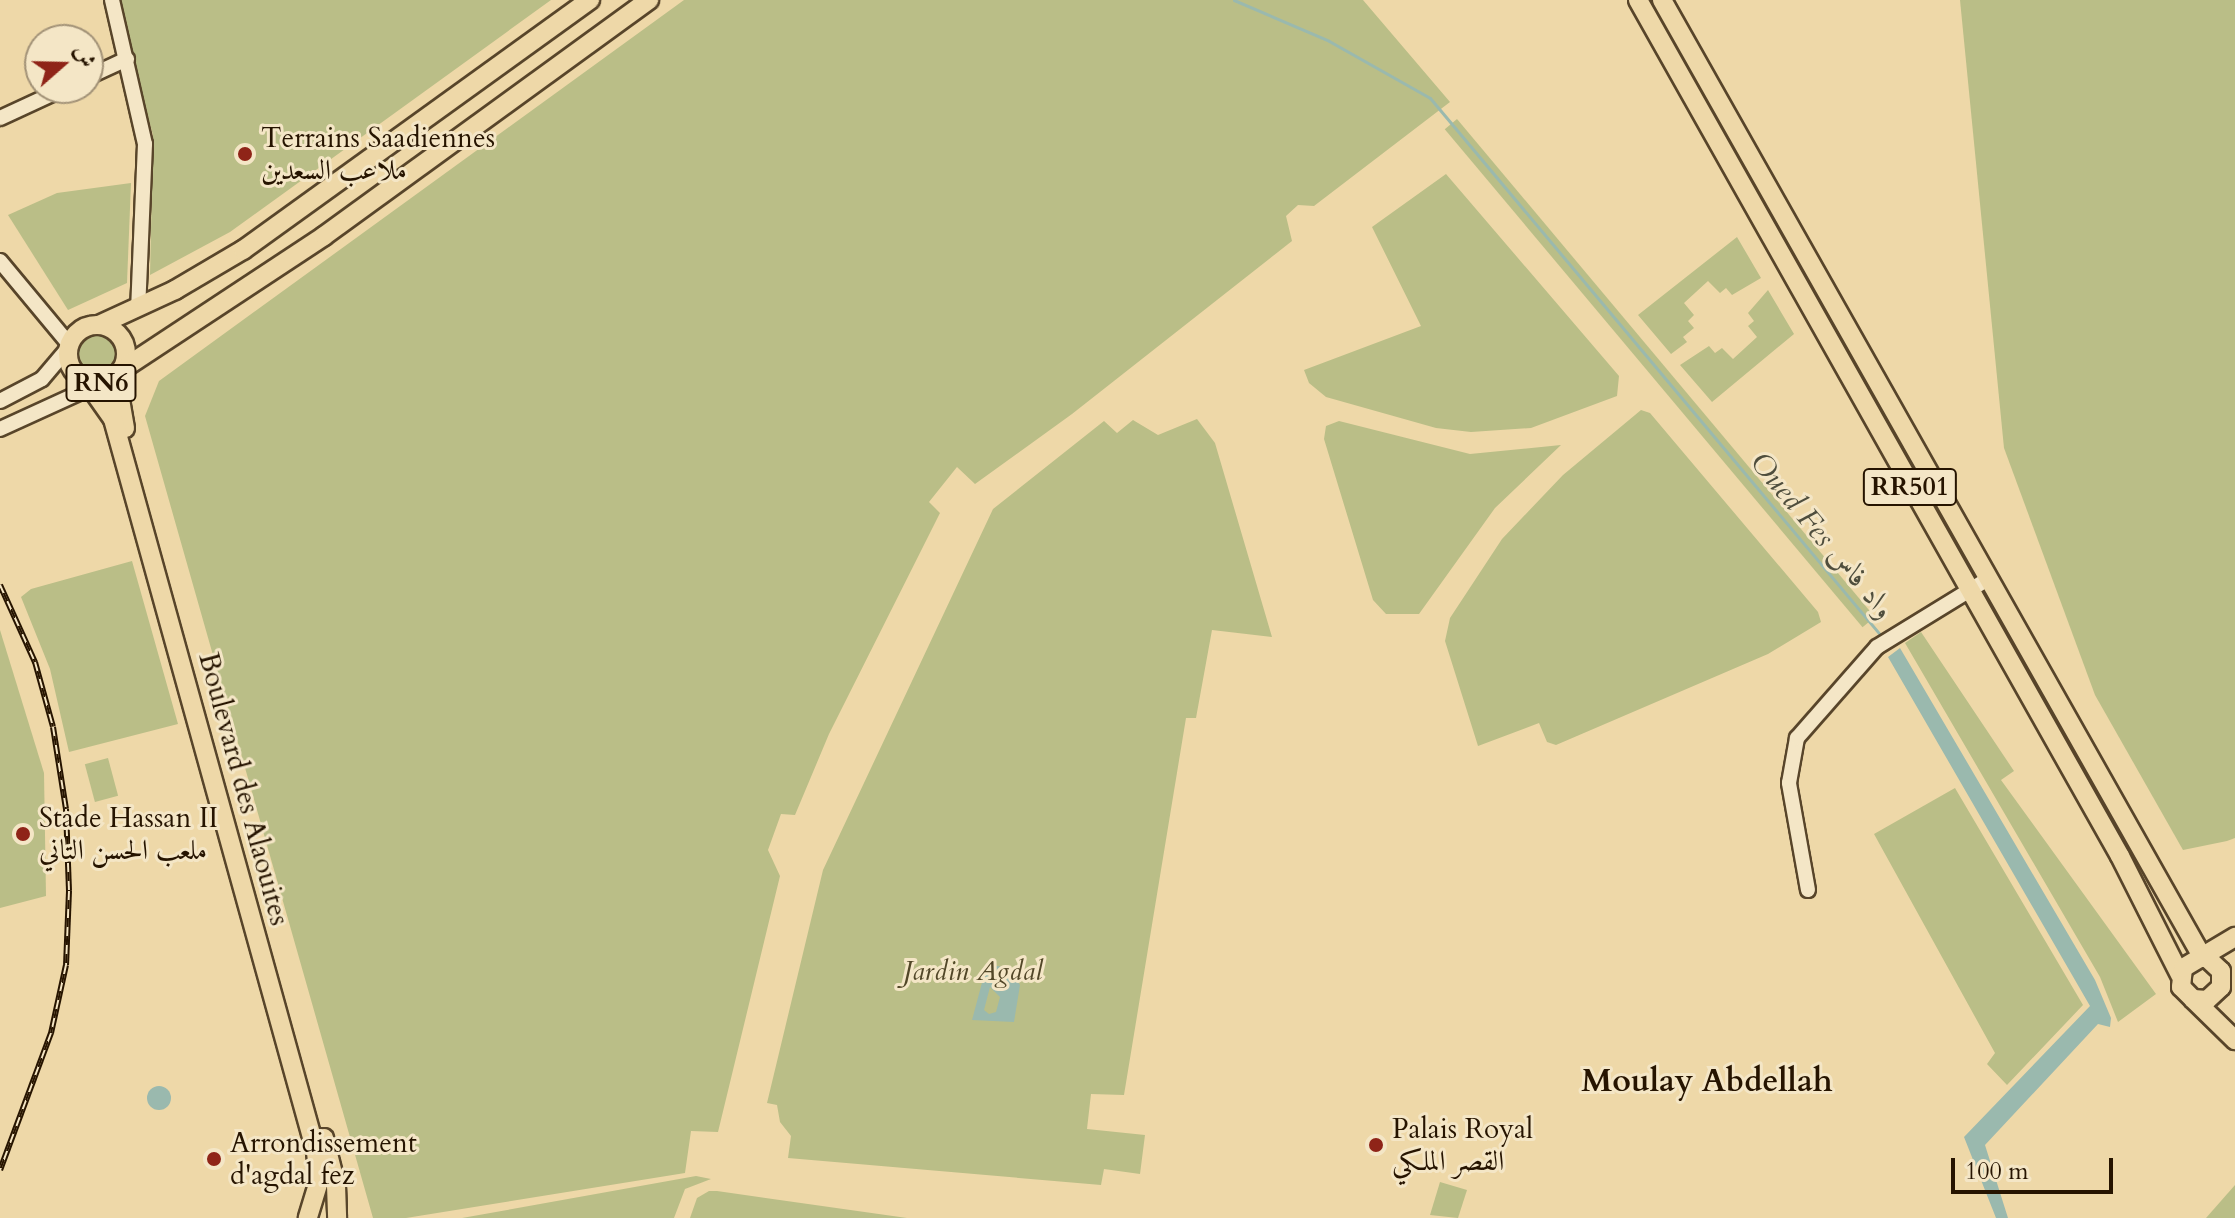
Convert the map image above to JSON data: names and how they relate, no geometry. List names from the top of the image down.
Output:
{
  "streets": {
    "main road": ["RN6", "RR501", "Boulevard des Alaouites"]
  },
  "crossings": [
    ["RN6", "Boulevard des Alaouites"]
  ],
  "districts": ["Moulay Abdellah"],
  "water": ["Oued Fes واد فاس"],
  "parks": ["Jardin Agdal"],
  "places": [
    "Terrains Saadiennes ملاعب السعدين",
    "Stade Hassan II ملعب الحسن التاني",
    "Palais Royal القصر الملكي",
    "Arrondissement d'agdal fez"
  ],
  "scale_bar": "100 m",
  "north": "right"
}
